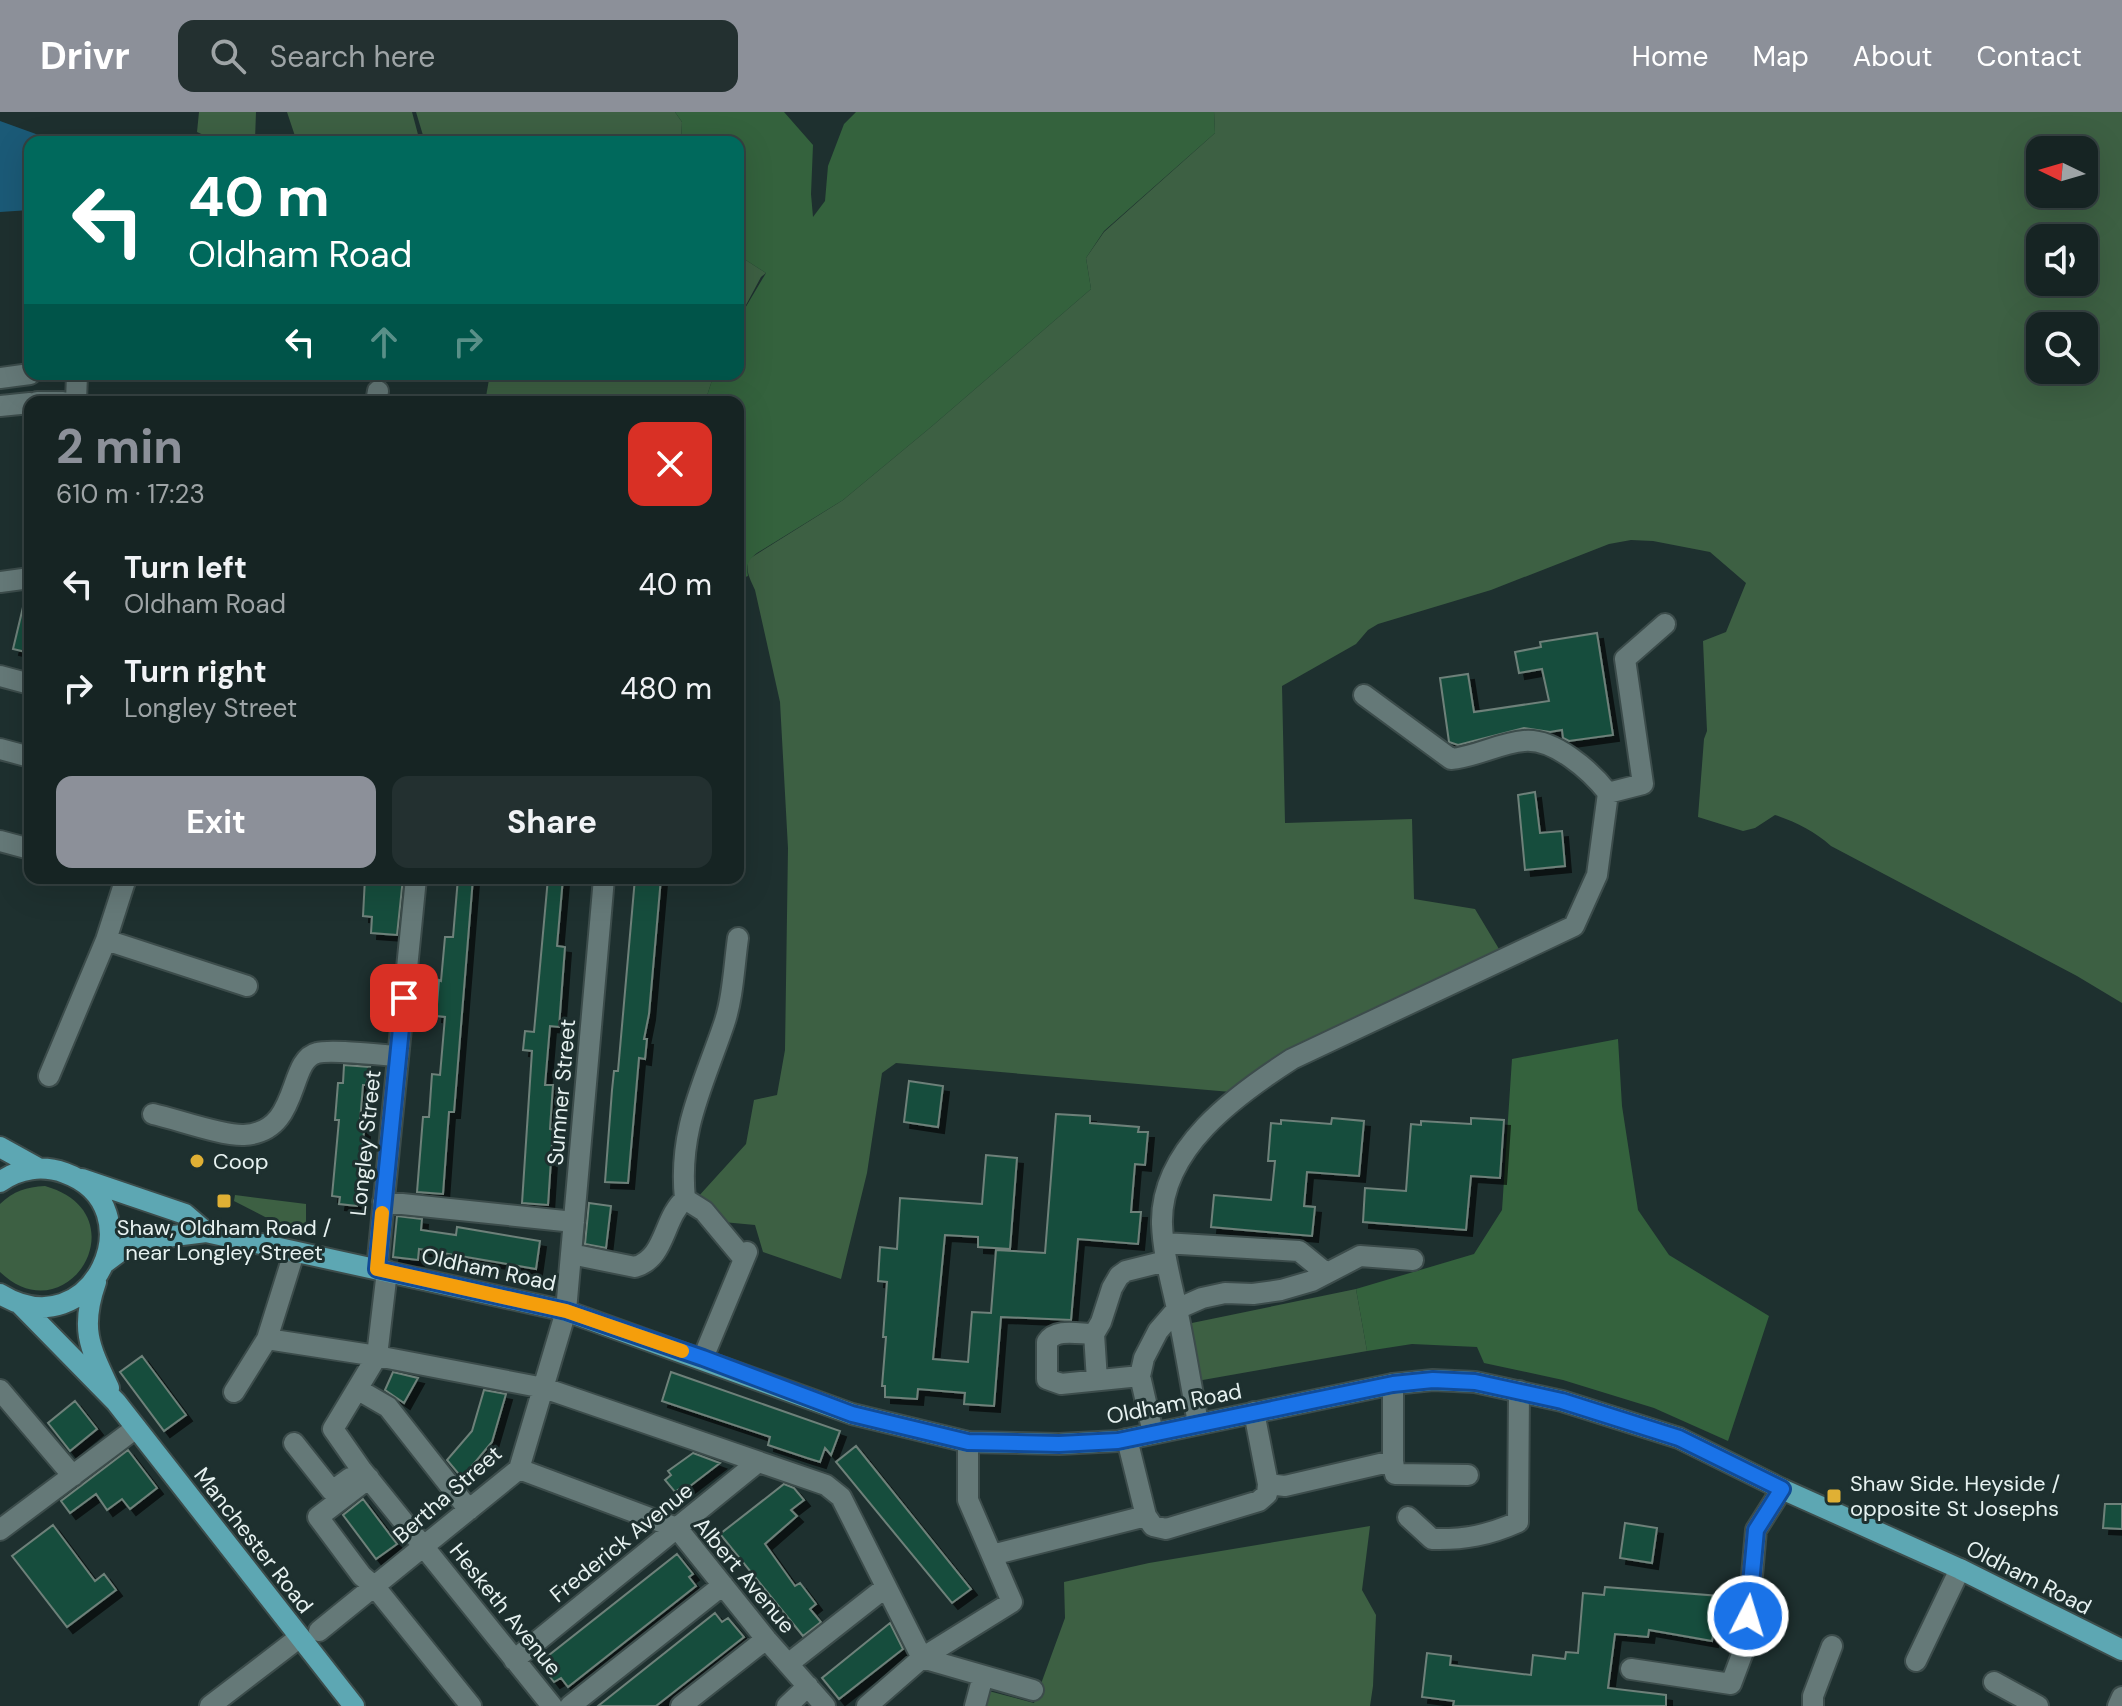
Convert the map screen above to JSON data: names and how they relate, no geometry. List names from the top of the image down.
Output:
{
  "streets": {
    "main road": ["Oldham Road", "Manchester Road"],
    "street": [
      "Sumner Street",
      "Longley Street",
      "Bertha Street",
      "Frederick Avenue",
      "Albert Avenue",
      "Hesketh Avenue"
    ]
  },
  "crossings": [
    ["Sumner Street", "Oldham Road"],
    ["Sumner Street", "Bertha Street"],
    ["Longley Street", "Oldham Road"],
    ["Oldham Road", "Bertha Street"],
    ["Oldham Road", "Manchester Road"],
    ["Bertha Street", "Manchester Road"],
    ["Bertha Street", "Albert Avenue"],
    ["Bertha Street", "Hesketh Avenue"],
    ["Frederick Avenue", "Albert Avenue"],
    ["Frederick Avenue", "Hesketh Avenue"]
  ],
  "places": {
    "other": ["Coop"],
    "transit": ["Shaw, Oldham Road / near Longley Street", "Shaw Side. Heyside / opposite St Josephs"]
  },
  "north": "left",
  "page": {
    "header": "Drivr",
    "search": "Search here",
    "nav": [
      "Home",
      "Map",
      "About",
      "Contact"
    ],
    "turn": ["40 m", "Oldham Road"],
    "heading": ["2 min", "610 m · 17:23"],
    "list": [
      {
        "name": "Turn left",
        "note": "Oldham Road",
        "value": "40 m"
      },
      {
        "name": "Turn right",
        "note": "Longley Street",
        "value": "480 m"
      }
    ],
    "buttons": ["Exit", "Share"]
  }
}
